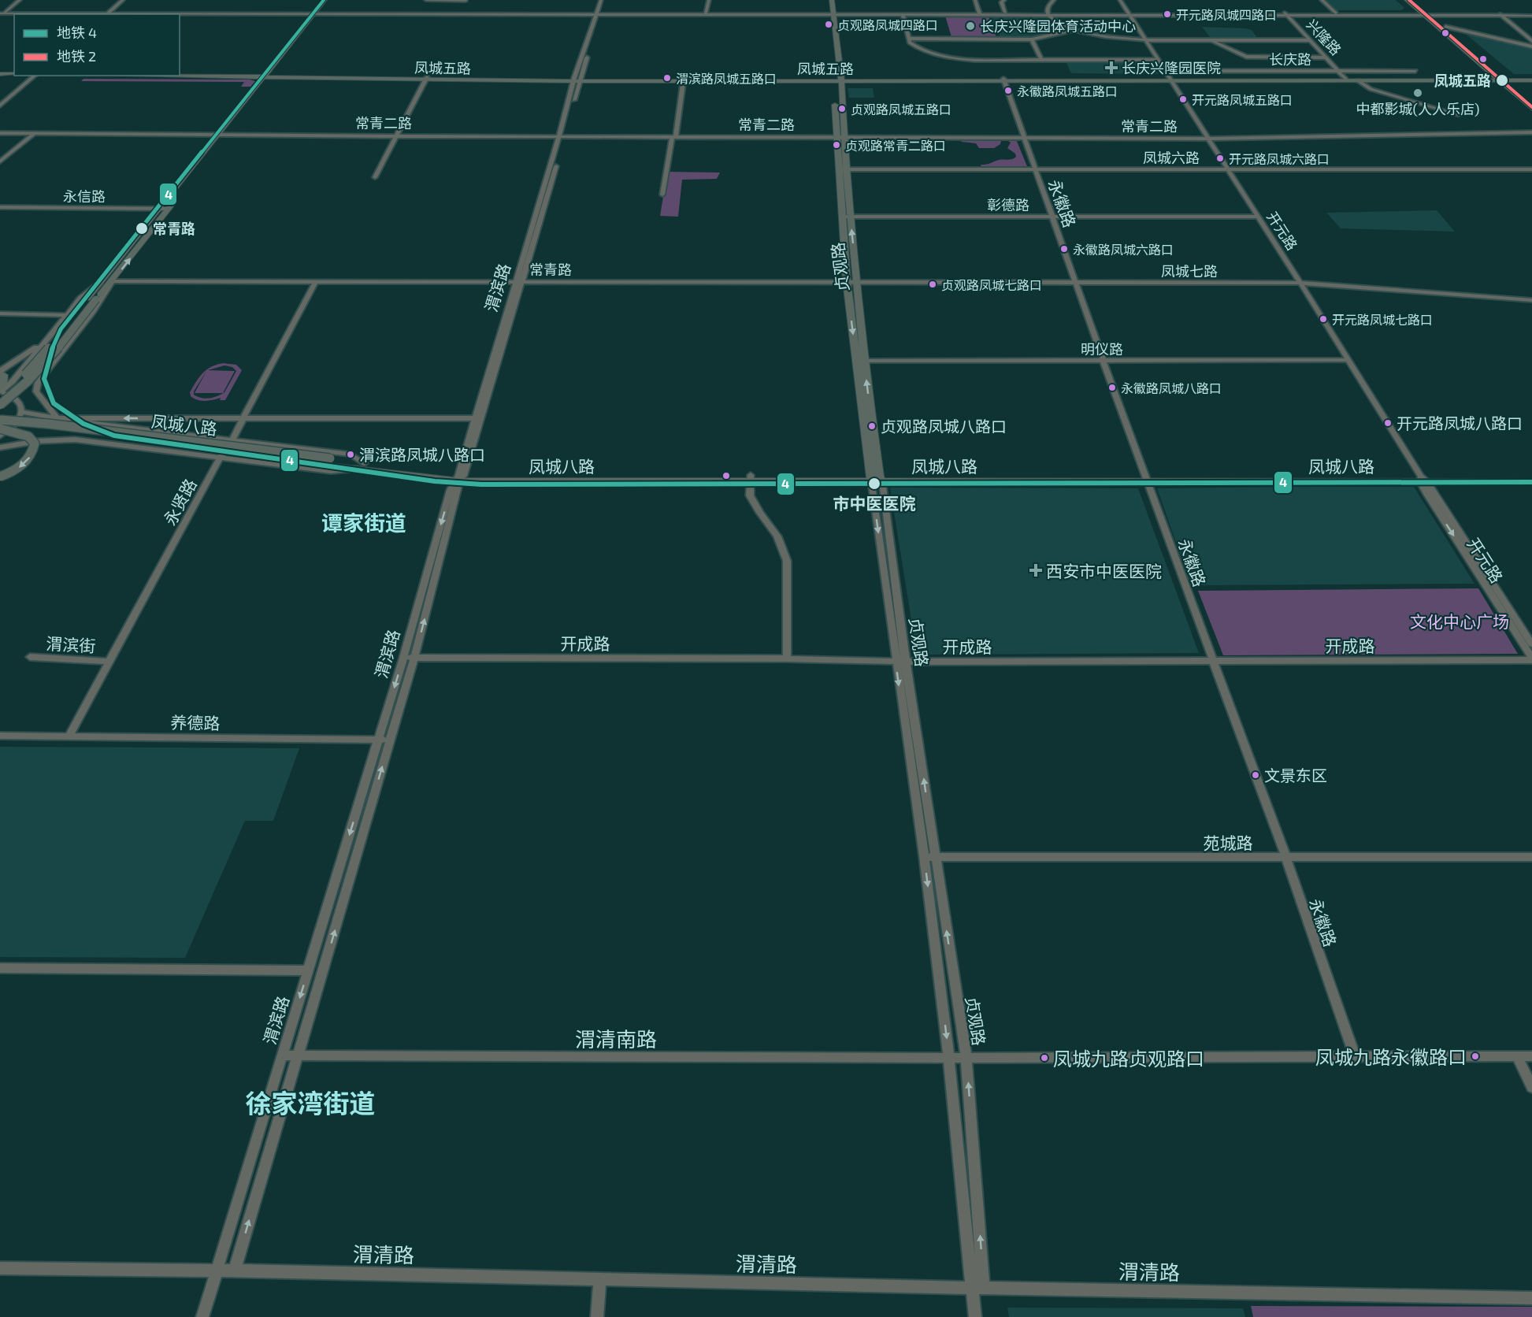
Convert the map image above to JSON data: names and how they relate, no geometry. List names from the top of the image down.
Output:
{
  "streets": {
    "main road": ["凤城五路", "贞观路", "凤城八路"],
    "street": [
      "兴隆路",
      "长庆路",
      "常青二路",
      "凤城六路",
      "永信路",
      "永徽路",
      "彰德路",
      "开元路",
      "常青路",
      "凤城七路",
      "渭滨路",
      "明仪路",
      "永贤路",
      "开成路",
      "渭滨街",
      "养德路",
      "苑城路",
      "渭清南路",
      "渭清路"
    ]
  },
  "crossings": [
    ["兴隆路", "长庆路"],
    ["兴隆路", "凤城五路"],
    ["长庆路", "开元路"],
    ["凤城五路", "永徽路"],
    ["凤城五路", "开元路"],
    ["凤城五路", "贞观路"],
    ["凤城五路", "渭滨路"],
    ["常青二路", "永徽路"],
    ["常青二路", "开元路"],
    ["常青二路", "贞观路"],
    ["常青二路", "渭滨路"],
    ["凤城六路", "永徽路"],
    ["凤城六路", "开元路"],
    ["凤城六路", "贞观路"],
    ["永徽路", "彰德路"],
    ["永徽路", "凤城七路"],
    ["永徽路", "明仪路"],
    ["永徽路", "凤城八路"],
    ["永徽路", "开成路"],
    ["永徽路", "苑城路"],
    ["永徽路", "渭清南路"],
    ["彰德路", "开元路"],
    ["彰德路", "贞观路"],
    ["开元路", "凤城七路"],
    ["开元路", "明仪路"],
    ["开元路", "凤城八路"],
    ["开元路", "开成路"],
    ["贞观路", "常青路"],
    ["贞观路", "凤城七路"],
    ["贞观路", "明仪路"],
    ["贞观路", "凤城八路"],
    ["贞观路", "开成路"],
    ["贞观路", "苑城路"],
    ["贞观路", "渭清南路"],
    ["贞观路", "渭清路"],
    ["常青路", "凤城七路"],
    ["常青路", "渭滨路"],
    ["常青路", "永贤路"],
    ["渭滨路", "凤城八路"],
    ["渭滨路", "开成路"],
    ["渭滨路", "养德路"],
    ["渭滨路", "渭清南路"],
    ["渭滨路", "渭清路"],
    ["凤城八路", "永贤路"],
    ["永贤路", "渭滨街"],
    ["永贤路", "养德路"]
  ],
  "districts": ["谭家街道", "徐家湾街道"],
  "parks": ["文化中心广场"],
  "places": {
    "other": [
      "开元路凤城四路口",
      "贞观路凤城四路口",
      "长庆兴隆园体育活动中心",
      "渭滨路凤城五路口",
      "凤城五路",
      "永徽路凤城五路口",
      "中都影城(人人乐店)",
      "开元路凤城五路口",
      "贞观路凤城五路口",
      "贞观路常青二路口",
      "开元路凤城六路口",
      "常青路",
      "永徽路凤城六路口",
      "贞观路凤城七路口",
      "开元路凤城七路口",
      "永徽路凤城八路口",
      "开元路凤城八路口",
      "贞观路凤城八路口",
      "渭滨路凤城八路口",
      "市中医医院",
      "文景东区",
      "凤城九路永徽路口",
      "凤城九路贞观路口"
    ],
    "health": ["长庆兴隆园医院", "西安市中医医院"]
  },
  "lines": ["metro line 4", "metro line 2"],
  "legend": ["地铁 4", "地铁 2"]
}
